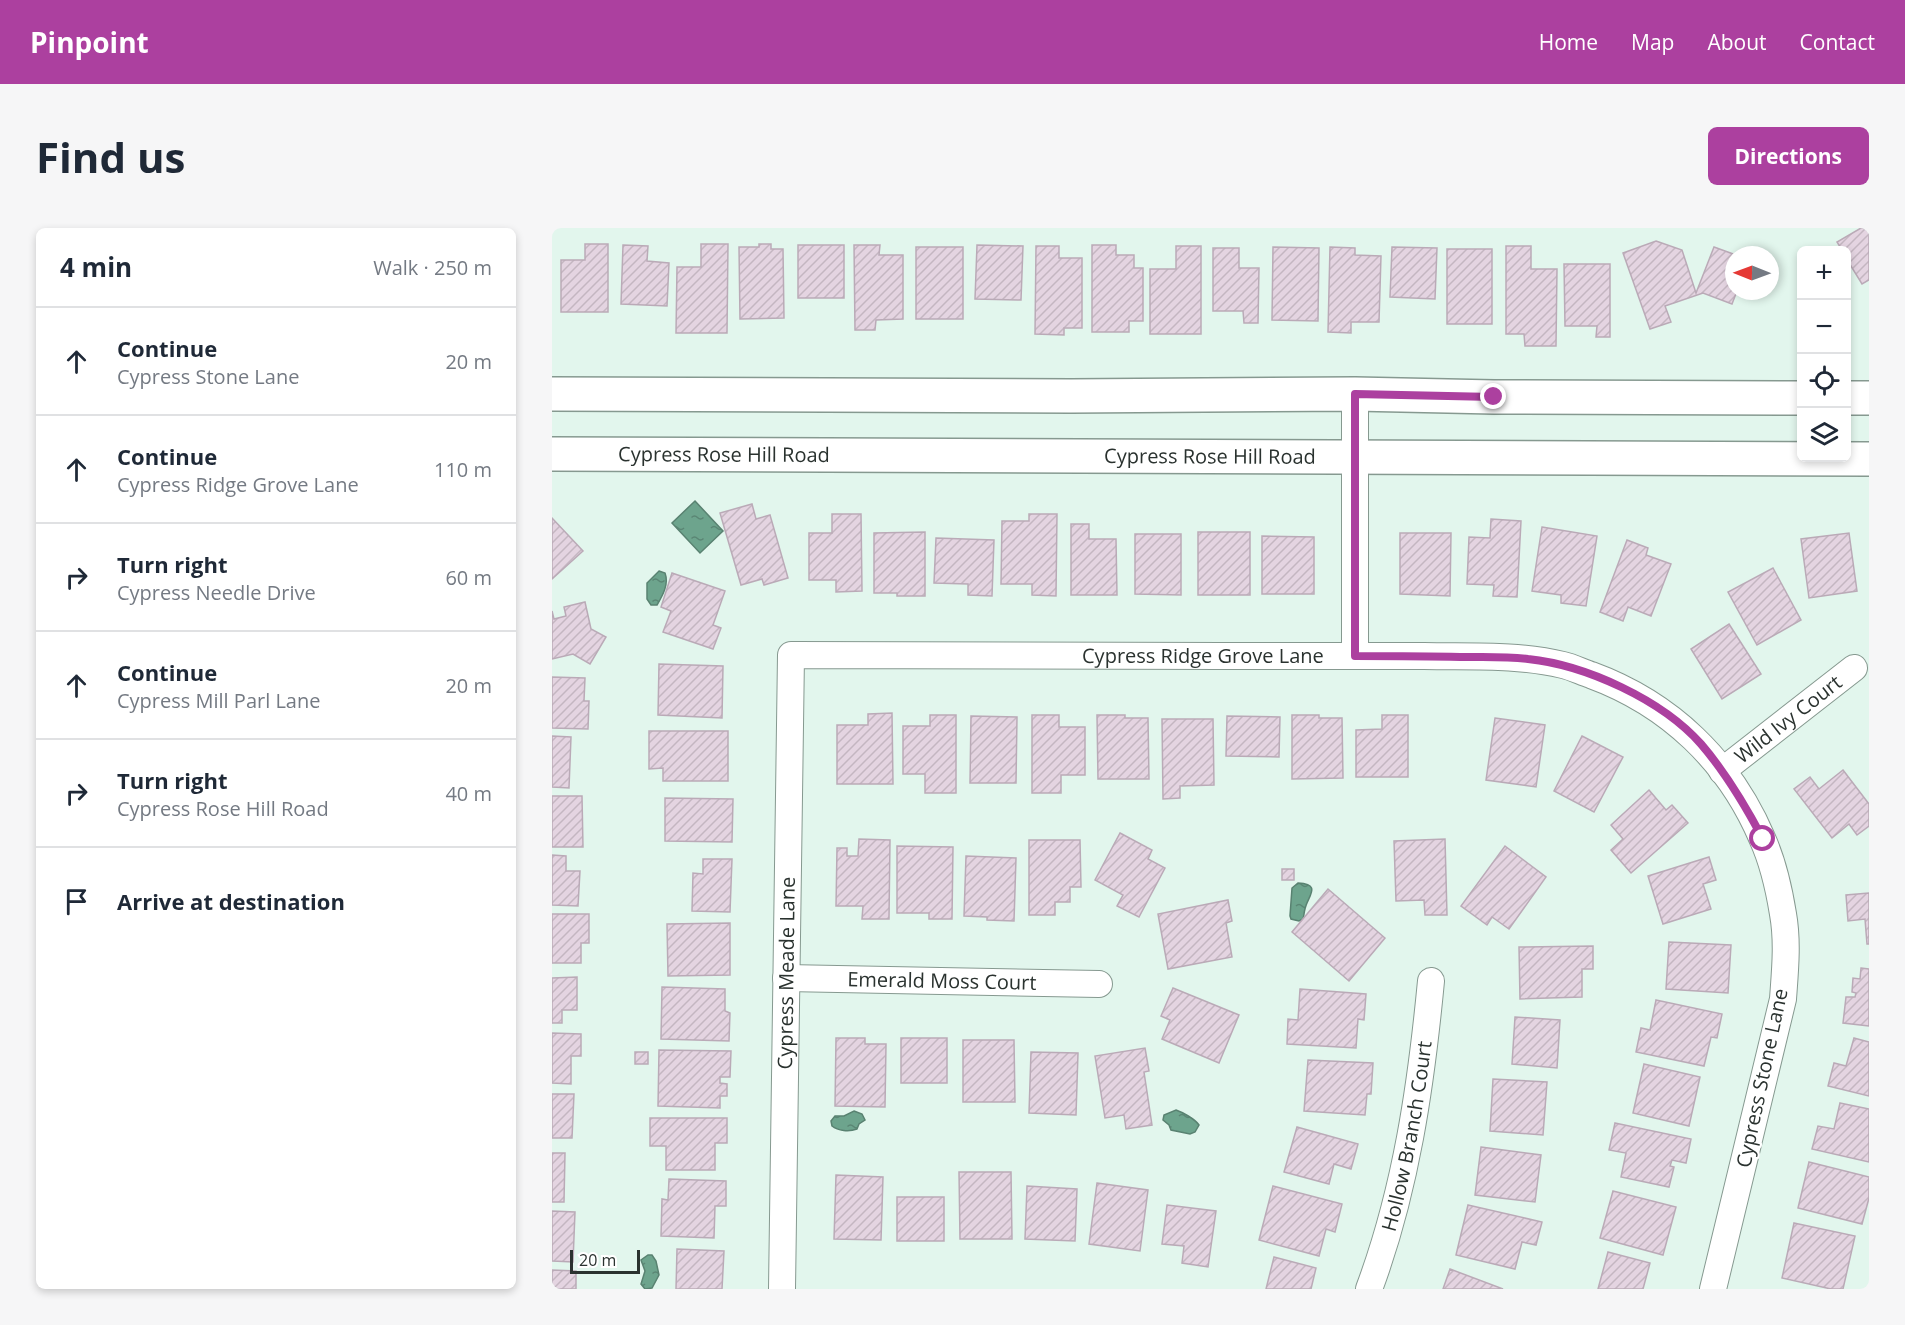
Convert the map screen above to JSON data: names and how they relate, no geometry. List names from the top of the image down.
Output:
{
  "streets": {
    "main road": ["Cypress Rose Hill Road"],
    "street": [
      "Cypress Ridge Grove Lane",
      "Wild Ivy Court",
      "Cypress Meade Lane",
      "Emerald Moss Court",
      "Cypress Stone Lane",
      "Hollow Branch Court"
    ]
  },
  "crossings": [
    ["Cypress Ridge Grove Lane", "Wild Ivy Court"],
    ["Cypress Ridge Grove Lane", "Cypress Meade Lane"],
    ["Cypress Ridge Grove Lane", "Cypress Stone Lane"],
    ["Wild Ivy Court", "Cypress Stone Lane"],
    ["Cypress Meade Lane", "Emerald Moss Court"]
  ],
  "scale_bar": "20 m",
  "north": "left",
  "page": {
    "header": "Pinpoint",
    "nav": [
      "Home",
      "Map",
      "About",
      "Contact"
    ],
    "buttons": "Directions",
    "title": "Find us",
    "heading": ["4 min", "Walk · 250 m"],
    "map_buttons": ["+", "−"],
    "list": [
      ["Continue", "Cypress Stone Lane", "20 m"],
      ["Continue", "Cypress Ridge Grove Lane", "110 m"],
      ["Turn right", "Cypress Needle Drive", "60 m"],
      ["Continue", "Cypress Mill Parl Lane", "20 m"],
      ["Turn right", "Cypress Rose Hill Road", "40 m"],
      "Arrive at destination"
    ],
    "scale": "20 m"
  }
}
